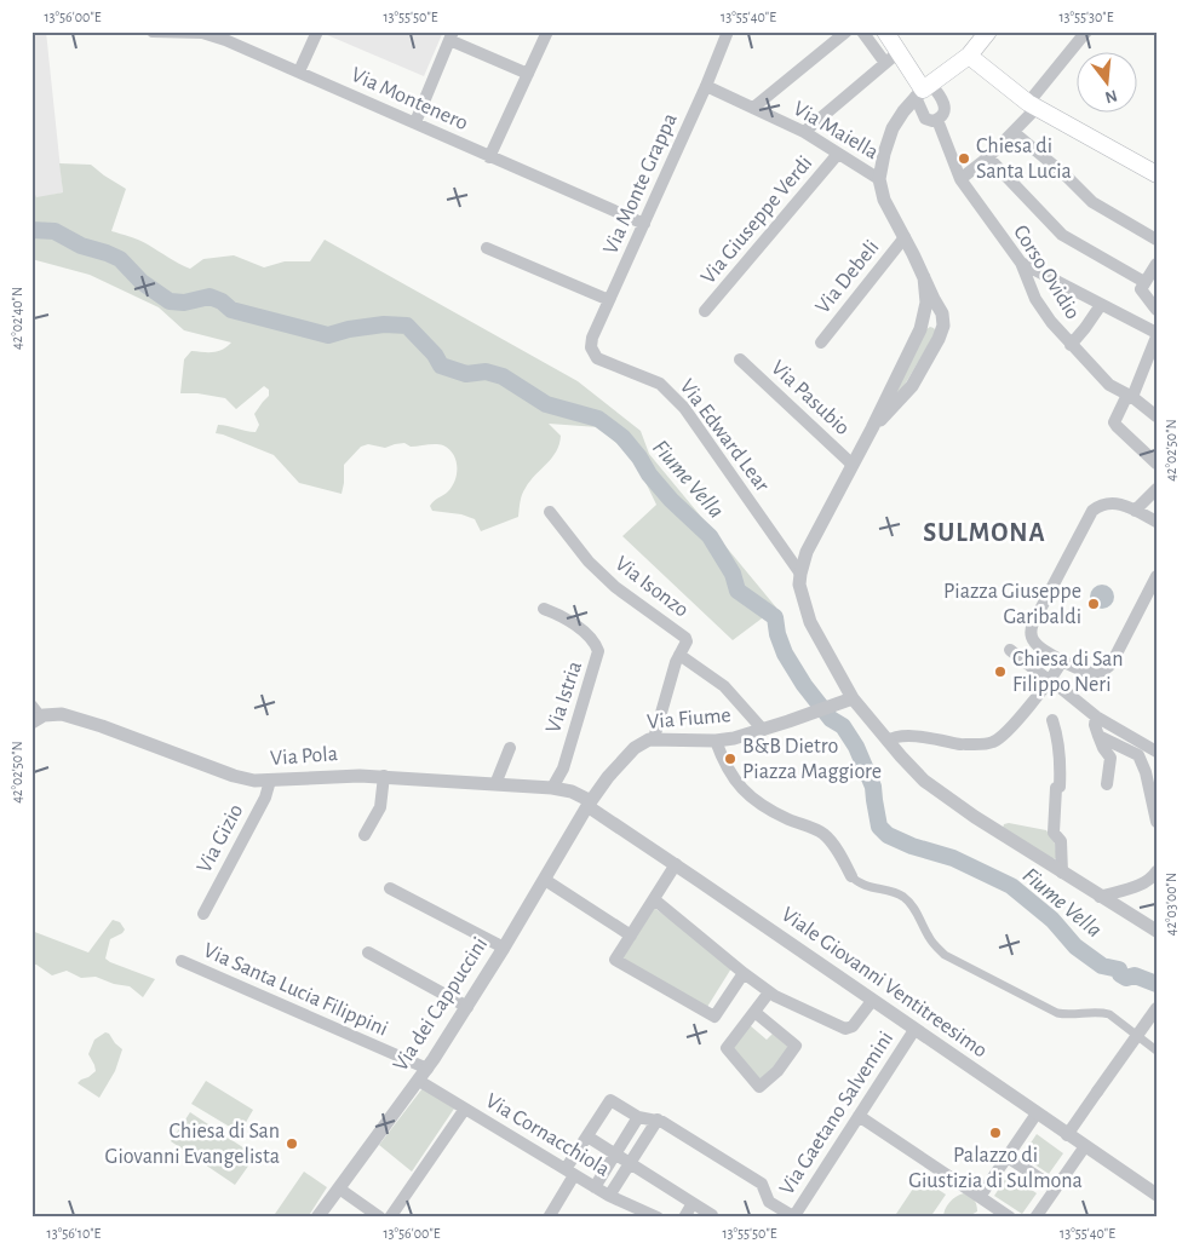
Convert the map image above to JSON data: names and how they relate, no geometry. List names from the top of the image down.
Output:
{
  "streets": {
    "street": [
      "Via Montenero",
      "Via Maiella",
      "Via Monte Grappa",
      "Via Giuseppe Verdi",
      "Corso Ovidio",
      "Via Debeli",
      "Via Pasubio",
      "Via Edward Lear",
      "Via Isonzo",
      "Via Istria",
      "Via Fiume",
      "Via Pola",
      "Via Gizio",
      "Viale Giovanni Ventitreesimo",
      "Via Santa Lucia Filippini",
      "Via dei Cappuccini",
      "Via Gaetano Salvemini",
      "Via Cornacchiola"
    ]
  },
  "crossings": [
    ["Via Montenero", "Via Monte Grappa"],
    ["Via Maiella", "Via Monte Grappa"],
    ["Via Maiella", "Via Giuseppe Verdi"],
    ["Via Monte Grappa", "Via Edward Lear"],
    ["Via Isonzo", "Via Fiume"],
    ["Via Istria", "Via Pola"],
    ["Via Fiume", "Via Pola"],
    ["Via Fiume", "Viale Giovanni Ventitreesimo"],
    ["Via Fiume", "Via dei Cappuccini"],
    ["Via Pola", "Via Gizio"],
    ["Via Pola", "Viale Giovanni Ventitreesimo"],
    ["Via Pola", "Via dei Cappuccini"],
    ["Viale Giovanni Ventitreesimo", "Via dei Cappuccini"],
    ["Viale Giovanni Ventitreesimo", "Via Gaetano Salvemini"],
    ["Via Santa Lucia Filippini", "Via dei Cappuccini"],
    ["Via Santa Lucia Filippini", "Via Cornacchiola"],
    ["Via dei Cappuccini", "Via Cornacchiola"]
  ],
  "districts": ["SULMONA"],
  "water": ["Fiume Vella"],
  "places": [
    "Chiesa di Santa Lucia",
    "Piazza Giuseppe Garibaldi",
    "Chiesa di San Filippo Neri",
    "B&B Dietro Piazza Maggiore",
    "Palazzo di Giustizia di Sulmona",
    "Chiesa di San Giovanni Evangelista"
  ],
  "north": "bottom",
  "coordinates": [
    "13°56'00\"E",
    "13°55'50\"E",
    "13°55'40\"E",
    "13°55'30\"E",
    "42°02'40\"N",
    "42°02'50\"N",
    "42°03'00\"N",
    "13°56'10\"E"
  ]
}
